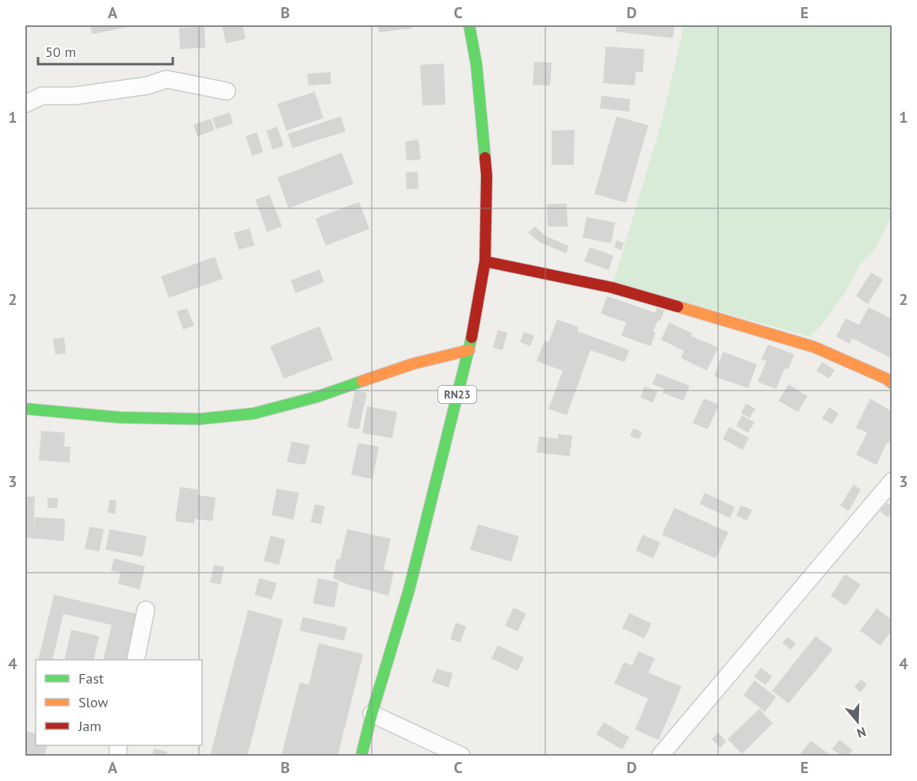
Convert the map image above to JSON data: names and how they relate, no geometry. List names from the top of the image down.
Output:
{
  "streets": {
    "street": ["RN23"]
  },
  "legend": ["Fast", "Slow", "Jam"],
  "scale_bar": "50 m",
  "north": "bottom",
  "grid": {
    "columns": [
      "A",
      "B",
      "C",
      "D",
      "E"
    ],
    "rows": [
      "1",
      "2",
      "3",
      "4"
    ]
  }
}
